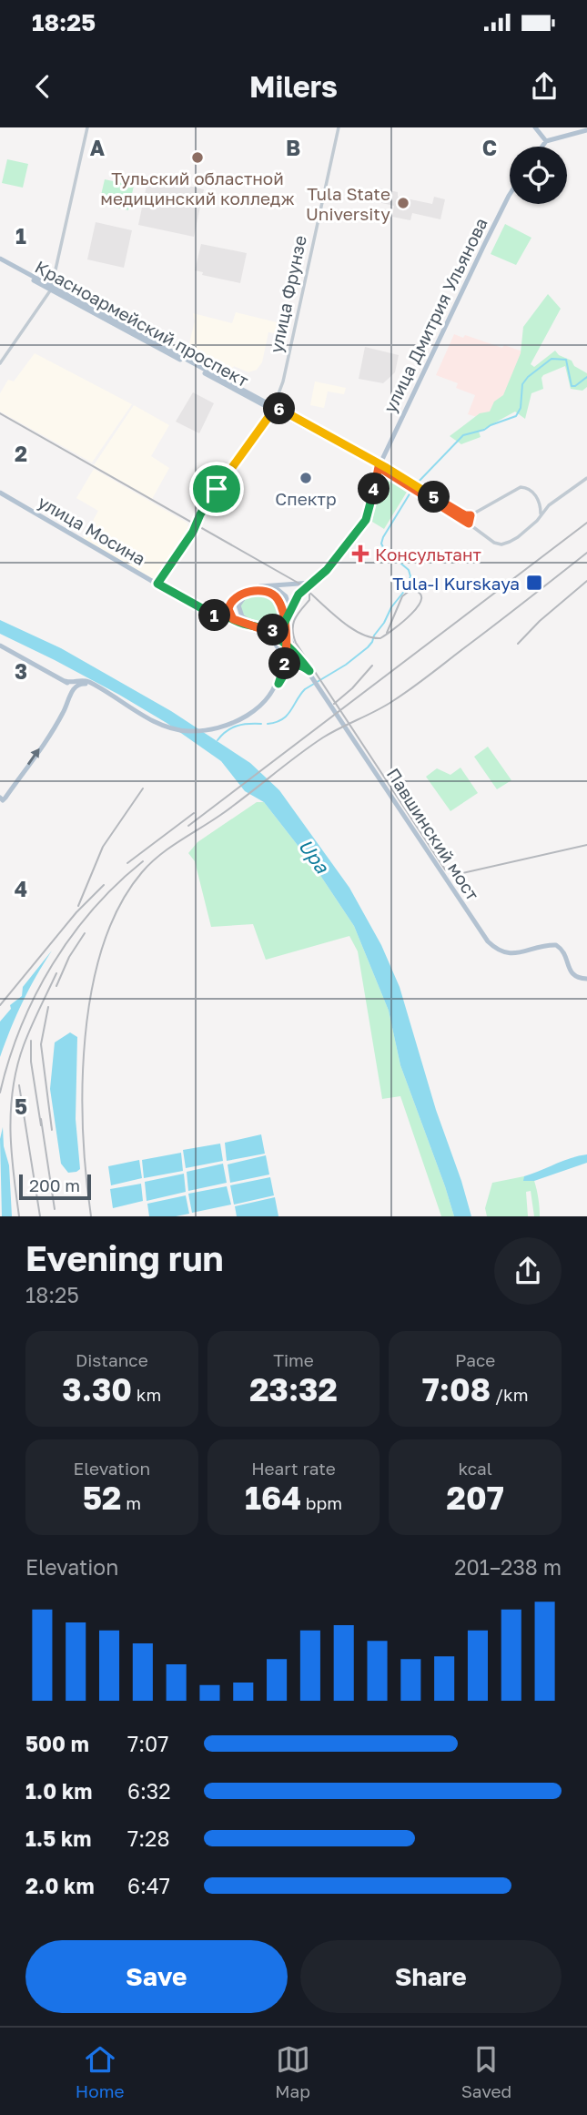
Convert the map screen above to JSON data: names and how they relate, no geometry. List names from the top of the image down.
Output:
{
  "streets": {
    "main road": [
      "улица Дмитрия Ульянова",
      "Красноармейский проспект",
      "улица Мосина",
      "Павшинский мост"
    ],
    "street": ["улица Фрунзе"]
  },
  "crossings": [
    ["улица Фрунзе", "Красноармейский проспект"],
    ["улица Фрунзе", "улица Мосина"],
    ["улица Дмитрия Ульянова", "Красноармейский проспект"]
  ],
  "water": ["Upa"],
  "places": {
    "other": ["Тульский областной медицинский колледж", "Tula State University", "Спектр"],
    "health": ["Консультант"],
    "transit": ["Tula-I Kurskaya"]
  },
  "scale_bar": "200 m",
  "page": {
    "status": "18:25",
    "header": "Milers",
    "pins": [
      "6",
      "4",
      "5",
      "1",
      "3",
      "2"
    ],
    "scale": "200 m",
    "heading": ["Evening run", "18:25"],
    "stats": [
      ["Distance", "3.30 km"],
      ["Time", "23:32"],
      ["Pace", "7:08 /km"],
      ["Elevation", "52 m"],
      ["Heart rate", "164 bpm"],
      ["kcal", "207"]
    ],
    "chart": ["Elevation", "201–238 m"],
    "list": [
      {
        "name": "500 m",
        "note": "7:07"
      },
      {
        "name": "1.0 km",
        "note": "6:32"
      },
      {
        "name": "1.5 km",
        "note": "7:28"
      },
      {
        "name": "2.0 km",
        "note": "6:47"
      }
    ],
    "buttons": ["Save", "Share"],
    "tabs": ["Home", "Map", "Saved"]
  },
  "grid": {
    "columns": ["A", "B", "C"],
    "rows": [
      "1",
      "2",
      "3",
      "4",
      "5"
    ]
  }
}
